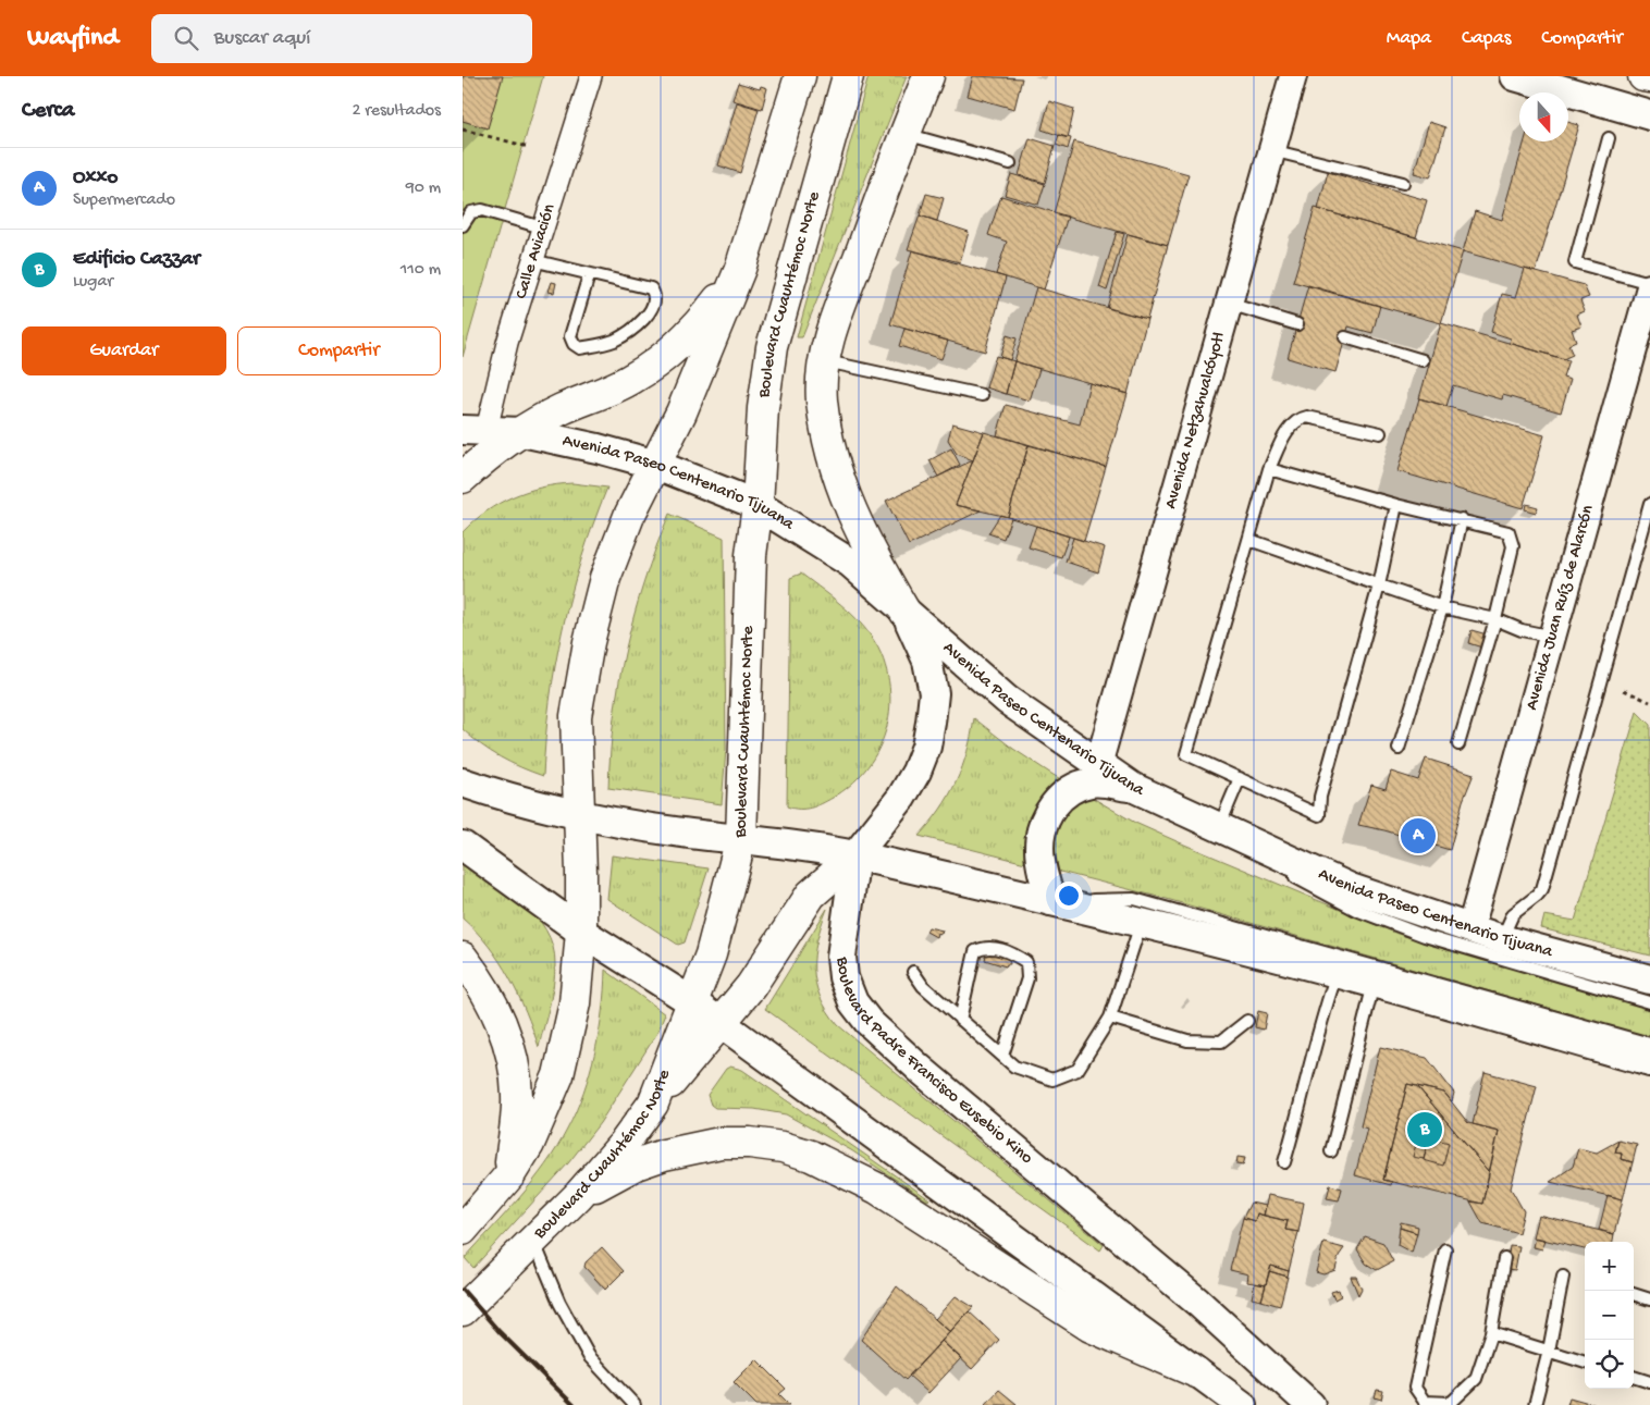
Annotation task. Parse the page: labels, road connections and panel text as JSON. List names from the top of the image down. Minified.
{"streets":{"main road":["Boulevard Cuauhtémoc Norte","Avenida Paseo Centenario Tijuana","Boulevard Padre Francisco Eusebio Kino"],"street":["Calle Aviación","Avenida Netzahualcóyotl","Avenida Juan Ruíz de Alarcón"]},"crossings":[["Calle Aviación","Avenida Paseo Centenario Tijuana"],["Boulevard Cuauhtémoc Norte","Avenida Paseo Centenario Tijuana"],["Avenida Netzahualcóyotl","Avenida Paseo Centenario Tijuana"],["Avenida Paseo Centenario Tijuana","Avenida Juan Ruíz de Alarcón"]],"north":"bottom","page":{"header":"Wayfind","search":"Buscar aquí","nav":["Mapa","Capas","Compartir"],"heading":["Cerca","2 resultados"],"list":[{"mark":"A","name":"Oxxo","note":"Supermercado","value":"90 m"},{"mark":"B","name":"Edificio Cazzar","note":"Lugar","value":"110 m"}],"buttons":["Guardar","Compartir"],"pins":["A","B"],"map_buttons":["+","−"]}}
